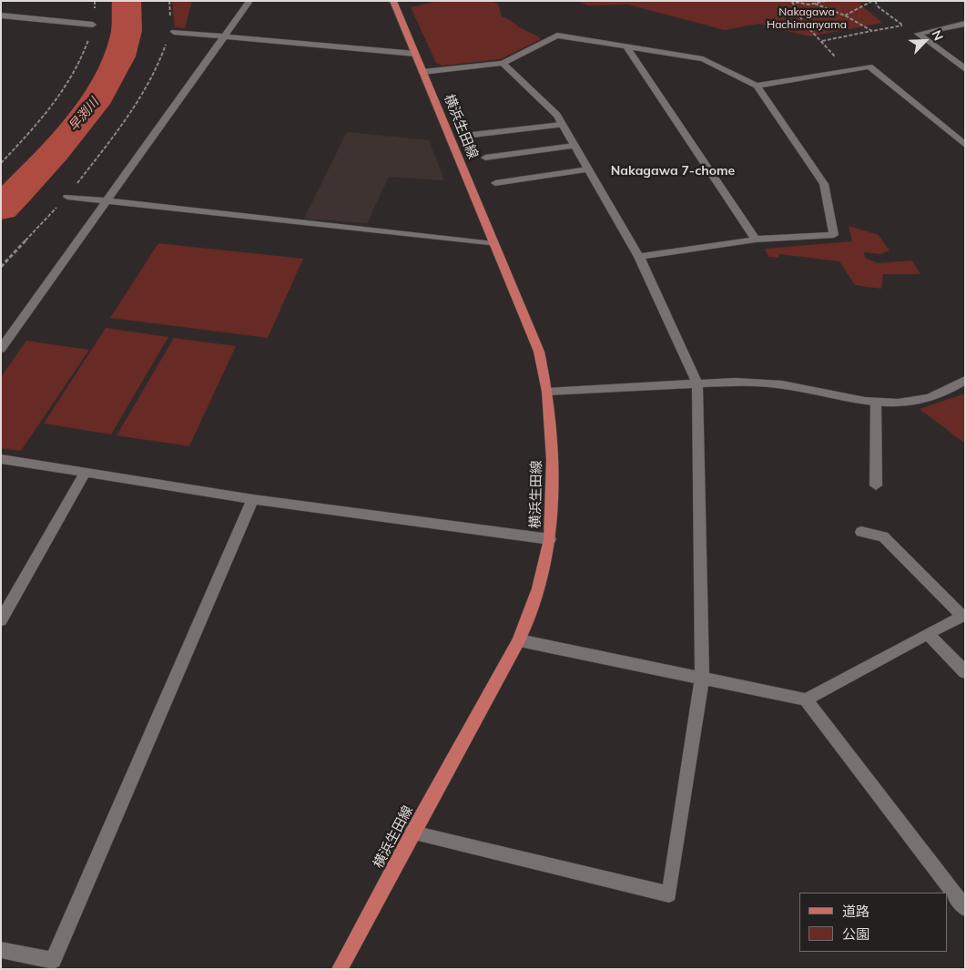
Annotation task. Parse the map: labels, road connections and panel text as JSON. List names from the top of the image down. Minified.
{"streets":{"main road":["横浜生田線"]},"districts":["Nakagawa 7-chome"],"water":["早渕川"],"parks":["Nakagawa Hachimanyama"],"legend":["道路","公園"],"north":"top right"}
